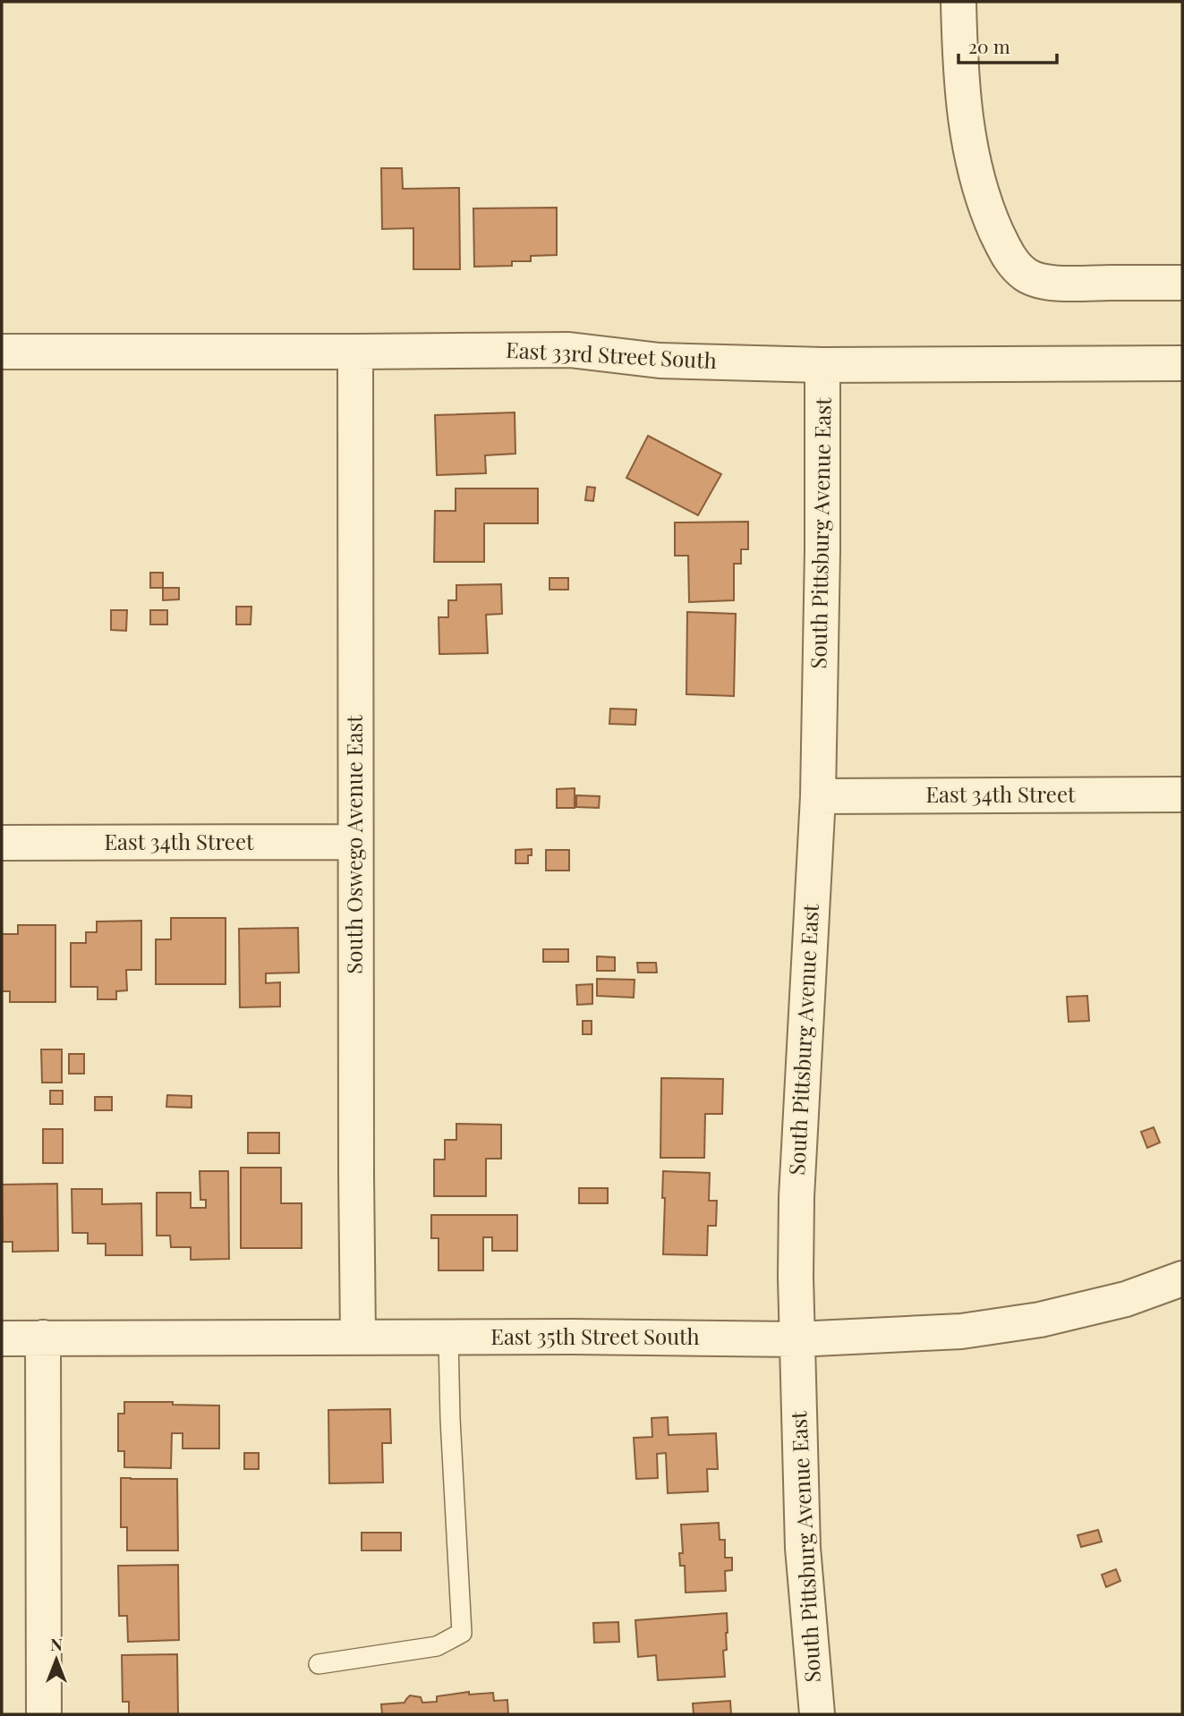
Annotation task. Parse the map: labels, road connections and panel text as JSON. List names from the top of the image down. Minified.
{"streets":{"street":["East 33rd Street South","South Pittsburg Avenue East","East 34th Street","South Oswego Avenue East","East 35th Street South"]},"crossings":[["East 33rd Street South","South Pittsburg Avenue East"],["East 33rd Street South","South Oswego Avenue East"],["South Pittsburg Avenue East","East 34th Street"],["South Pittsburg Avenue East","East 35th Street South"],["East 34th Street","South Oswego Avenue East"],["South Oswego Avenue East","East 35th Street South"]],"scale_bar":"20 m","north":"top"}
